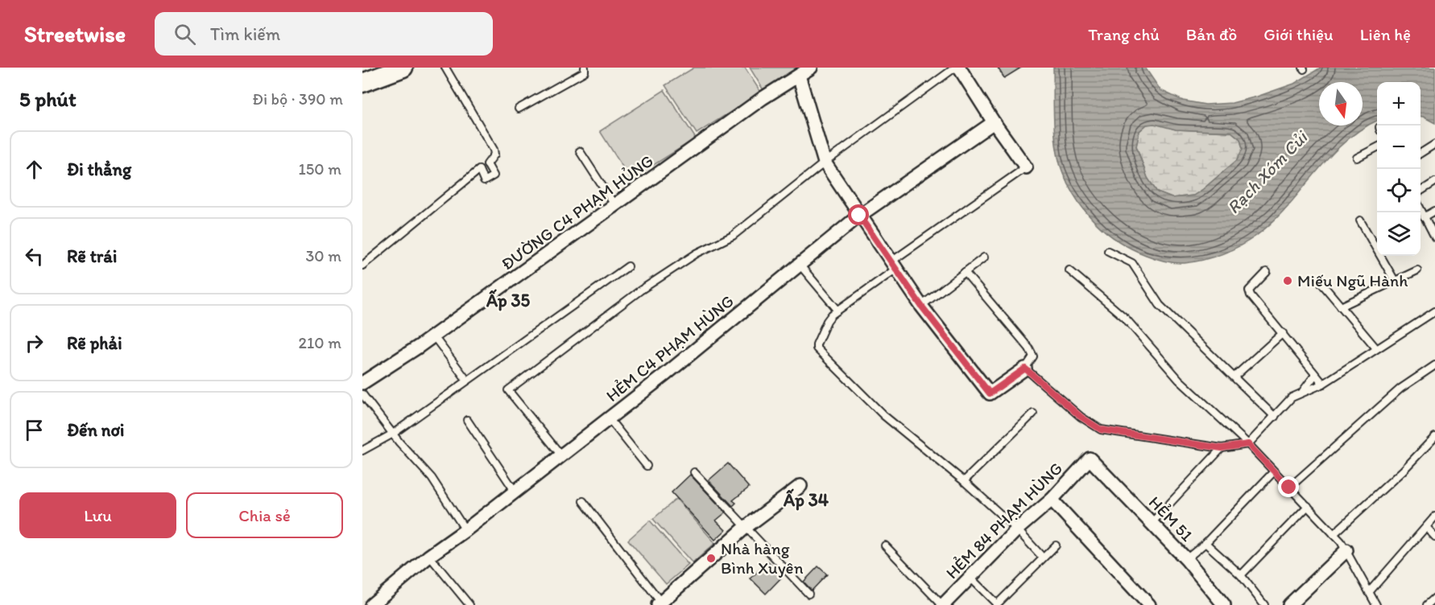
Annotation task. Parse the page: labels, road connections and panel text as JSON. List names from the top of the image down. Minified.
{"streets":{"street":["ĐƯỜNG C4 PHẠM HỦNG","HẺM C4 PHẠM HÙNG","HẺM 51","HẺM 84 PHẠM HÙNG"]},"crossings":[["HẺM 51","HẺM 84 PHẠM HÙNG"]],"districts":["Ấp 35","Ấp 34"],"water":["Rạch Xóm Củi"],"places":["Miếu Ngũ Hành","Nhà hàng Bình Xuyên"],"north":"bottom","page":{"header":"Streetwise","search":"Tìm kiếm","nav":["Trang chủ","Bản đồ","Giới thiệu","Liên hệ"],"heading":["5 phút","Đi bộ · 390 m"],"map_buttons":["+","−"],"list":[["Đi thẳng","150 m"],["Rẽ trái","30 m"],["Rẽ phải","210 m"],"Đến nơi"],"buttons":["Lưu","Chia sẻ"]}}
